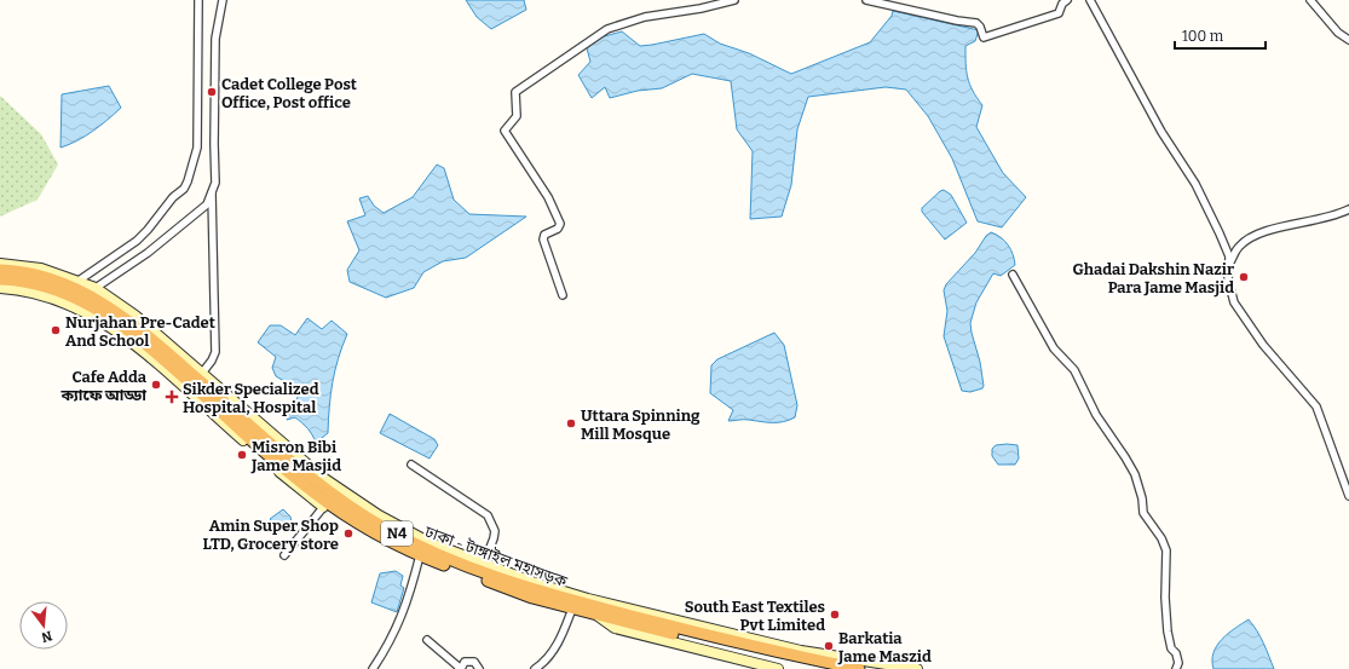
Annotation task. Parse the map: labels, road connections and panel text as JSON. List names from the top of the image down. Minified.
{"streets":{"highway":["N4","ঢাকা - টাঙ্গাইল মহাসড়ক"]},"places":{"other":["Cadet College Post Office, Post office","Ghadai Dakshin Nazir Para Jame Masjid","Nurjahan Pre-Cadet And School","Cafe Adda ক্যাফে আড্ডা","Uttara Spinning Mill Mosque","Misron Bibi Jame Masjid","Amin Super Shop LTD, Grocery store","South East Textiles Pvt Limited","Barkatia Jame Maszid"],"health":["Sikder Specialized Hospital, Hospital"]},"scale_bar":"100 m","north":"bottom"}
